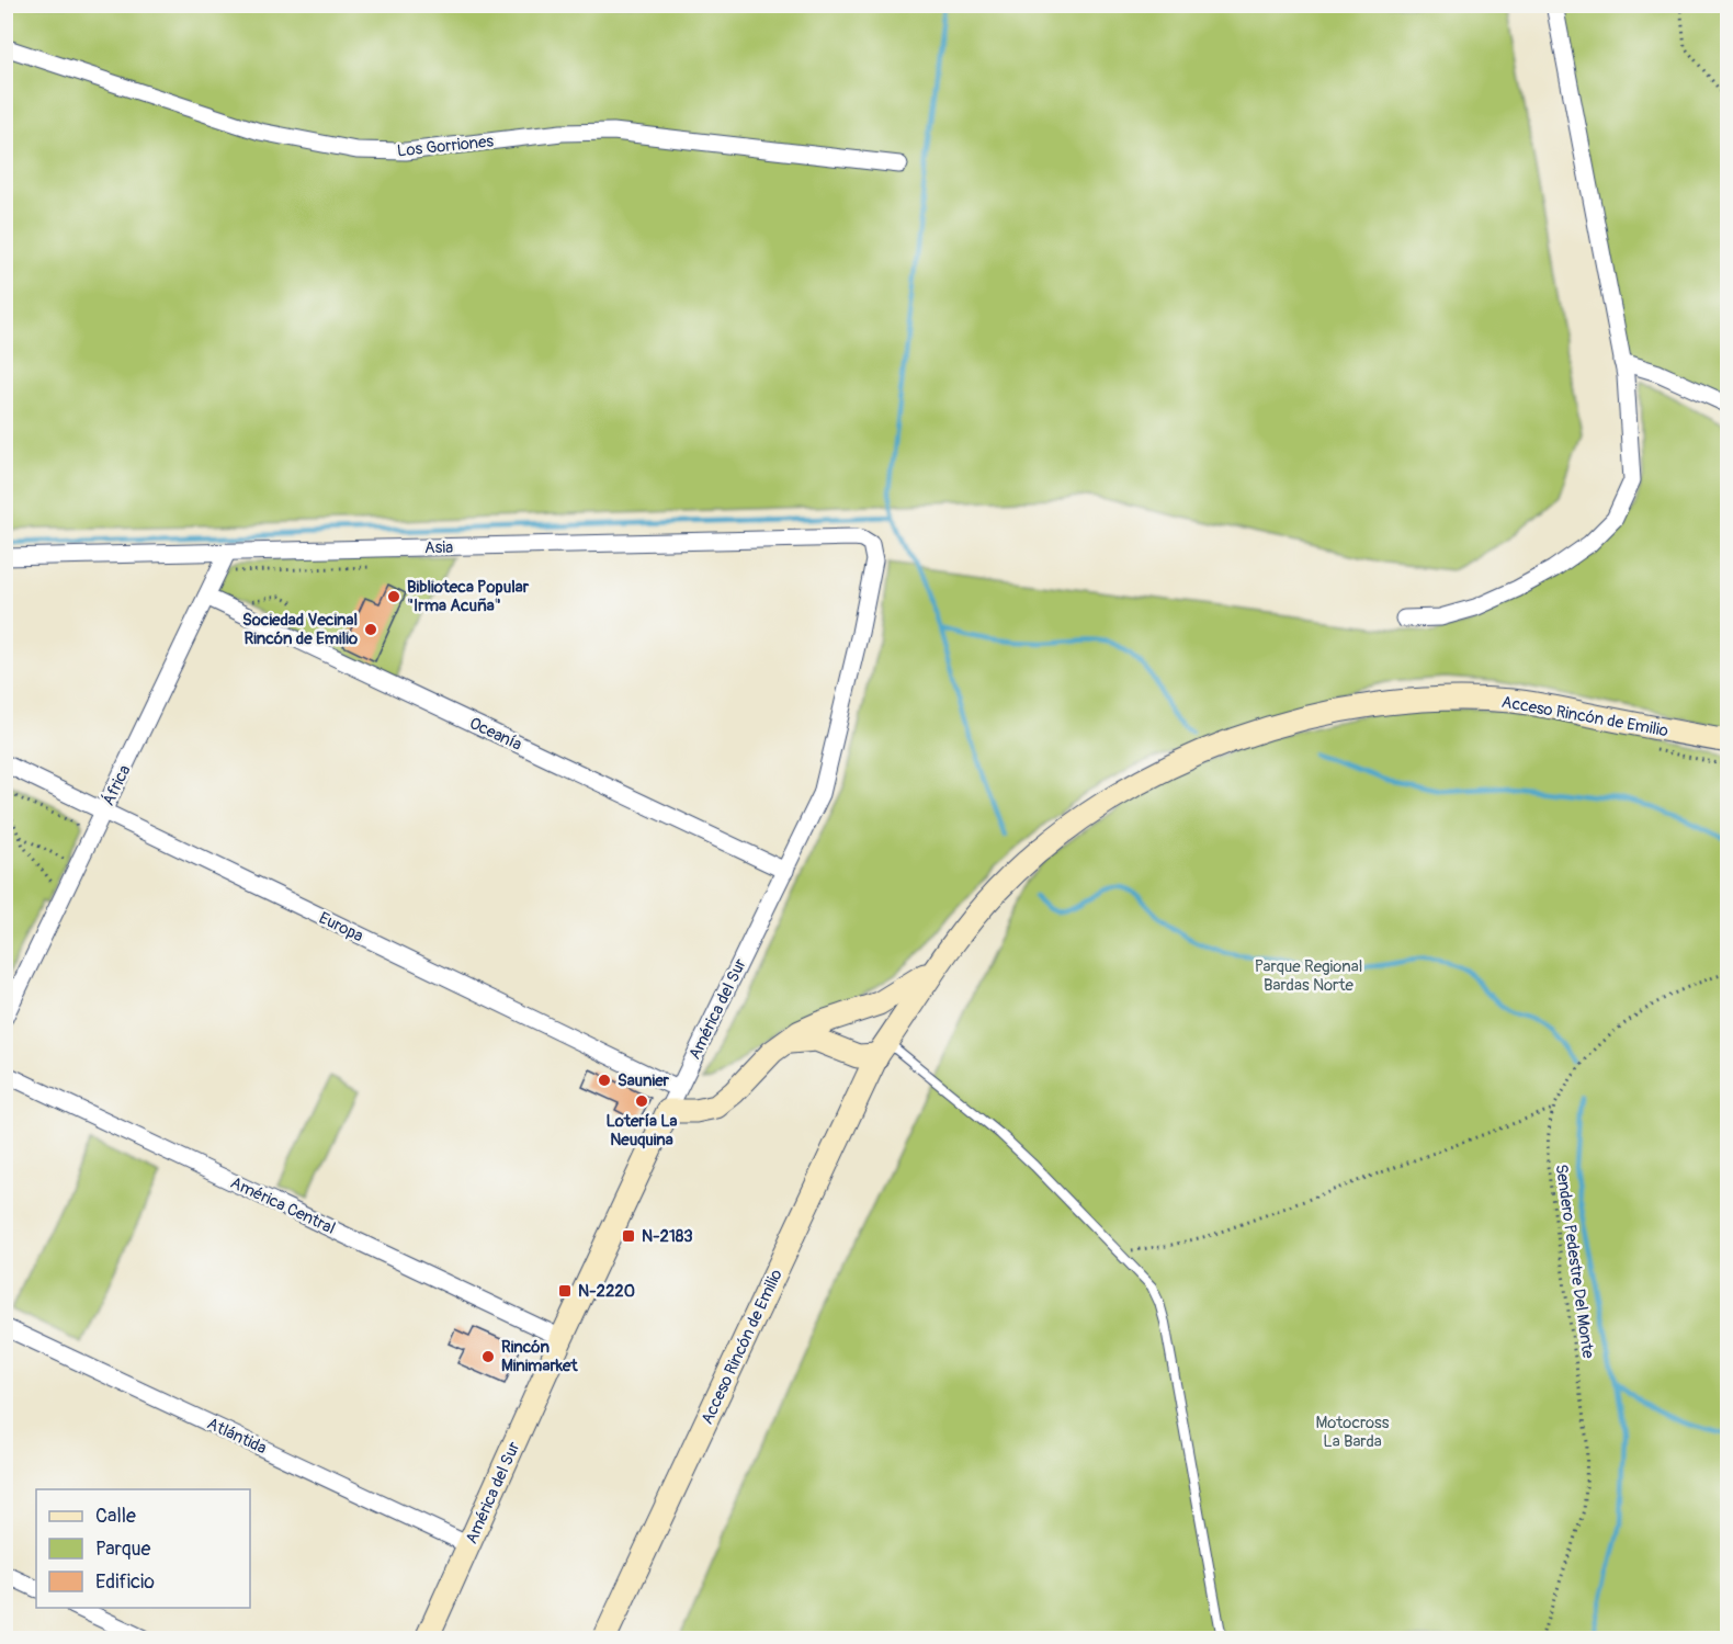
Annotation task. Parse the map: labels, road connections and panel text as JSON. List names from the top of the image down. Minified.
{"streets":{"main road":["Acceso Rincón de Emilio","América del Sur"],"street":["Los Gorriones","Asia","Oceanía","África","Europa","América Central","Atlántida"],"path":["Sendero Pedestre Del Monte"]},"crossings":[["Asia","África"],["Asia","América del Sur"],["Acceso Rincón de Emilio","América del Sur"],["Oceanía","África"],["Oceanía","América del Sur"],["África","Europa"],["Europa","América del Sur"],["América del Sur","América Central"],["América del Sur","Atlántida"]],"parks":["Parque Regional Bardas Norte","Motocross La Barda"],"places":{"other":["Biblioteca Popular \"Irma Acuña\"","Sociedad Vecinal Rincón de Emilio","Saunier","Lotería La Neuquina","Rincón Minimarket"],"transit":["N-2183","N-2220"]},"legend":["Calle","Parque","Edificio"]}
